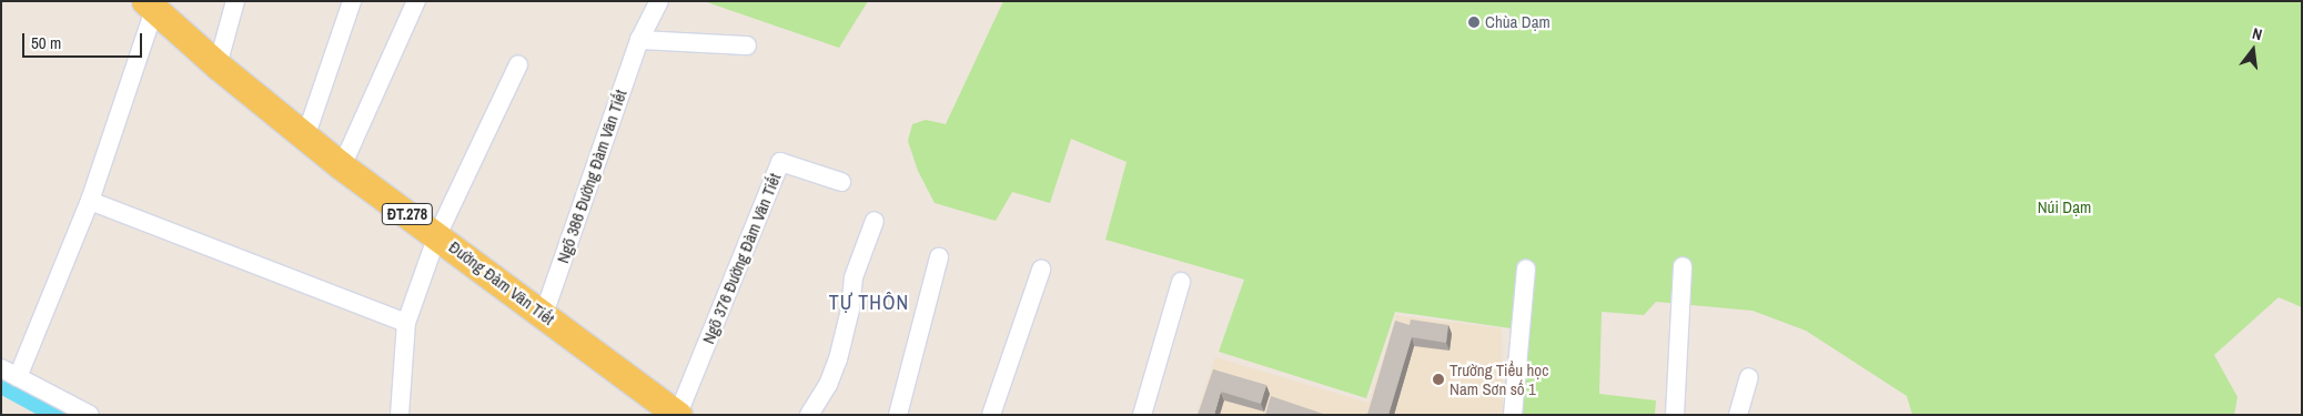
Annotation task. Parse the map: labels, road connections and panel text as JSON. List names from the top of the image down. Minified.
{"streets":{"main road":["ĐT.278","Đường Đàm Văn Tiết"],"street":["Ngõ 386 Đường Đàm Văn Tiết","Ngõ 376 Đường Đàm Văn Tiết"]},"crossings":[["Ngõ 386 Đường Đàm Văn Tiết","Đường Đàm Văn Tiết"],["Ngõ 376 Đường Đàm Văn Tiết","Đường Đàm Văn Tiết"]],"districts":["TỰ THÔN"],"parks":["Núi Dạm"],"places":["Chùa Dạm","Trường Tiểu học Nam Sơn số 1"],"scale_bar":"50 m","north":"top"}
